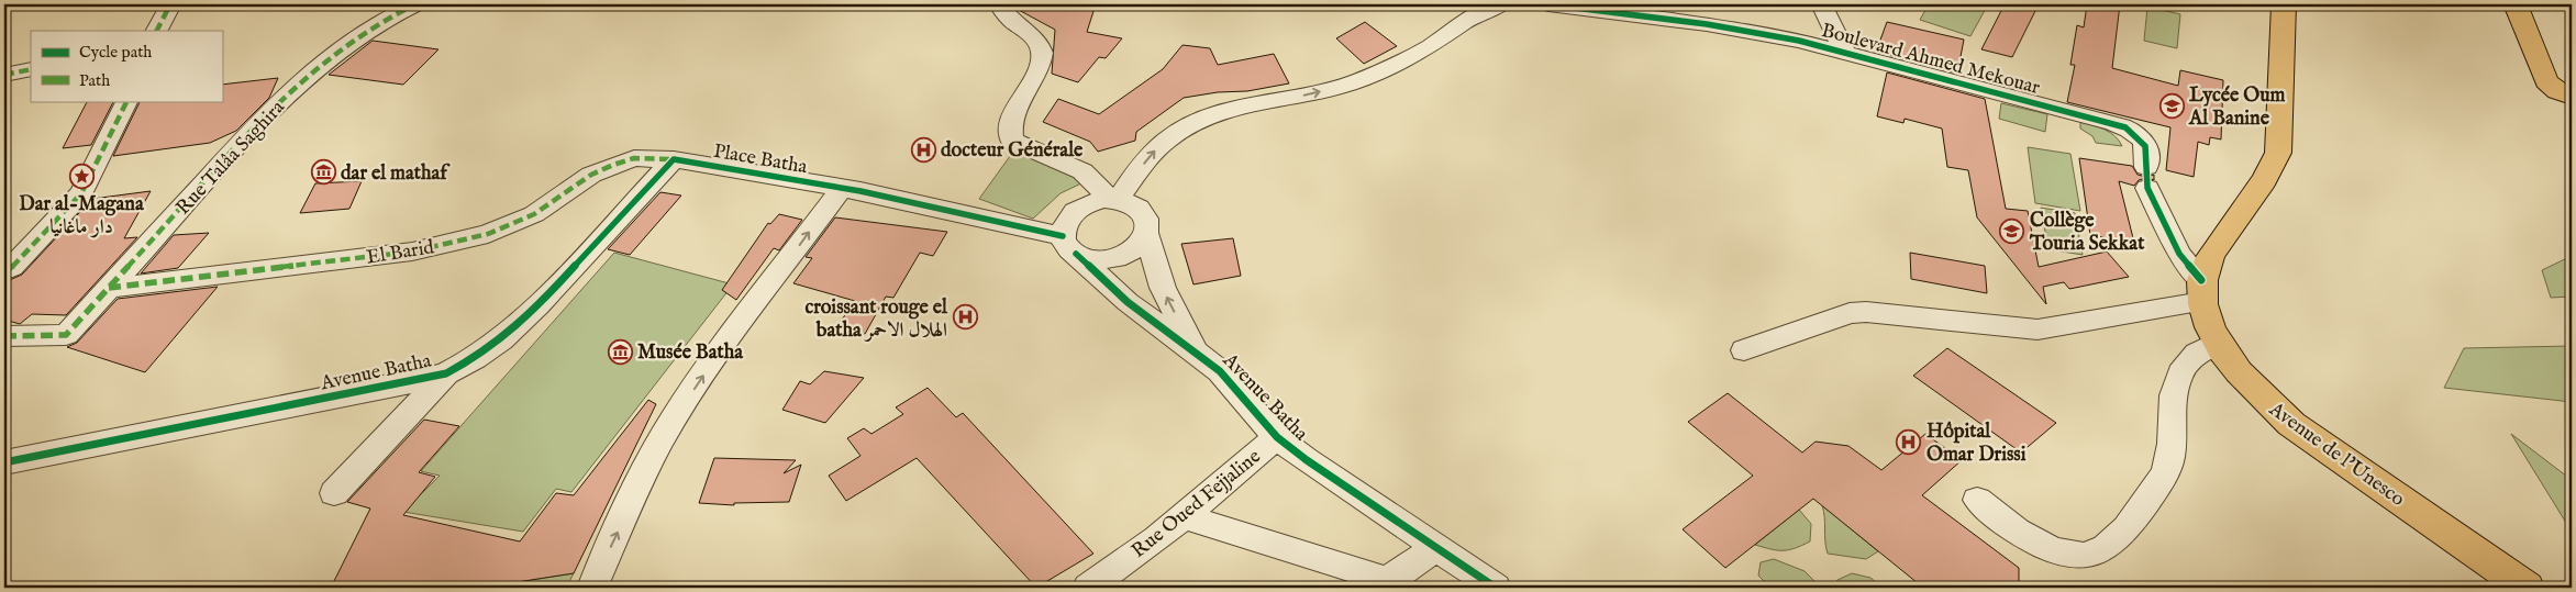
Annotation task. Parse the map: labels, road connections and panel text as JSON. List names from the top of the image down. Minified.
{"streets":{"main road":["Avenue de l'Unesco"],"street":["Boulevard Ahmed Mekouar","Rue Talâa Saghira","Place Batha","El Barid","Avenue Batha","Rue Oued Fejjaline"]},"crossings":[["Boulevard Ahmed Mekouar","Avenue de l'Unesco"],["Rue Talâa Saghira","El Barid"],["Place Batha","El Barid"],["Place Batha","Avenue Batha"],["El Barid","Avenue Batha"],["Avenue Batha","Rue Oued Fejjaline"]],"places":{"school or university":["Lycée Oum Al Banine","Collège Touria Sekkat"],"hospital":["docteur Générale","croissant rouge el batha الهلال الاحمر","Hôpital Omar Drissi"],"museum":["dar el mathaf","Musée Batha"],"place":["Dar al-Magana دار ماغانيا"]},"legend":["Cycle path","Path"]}
